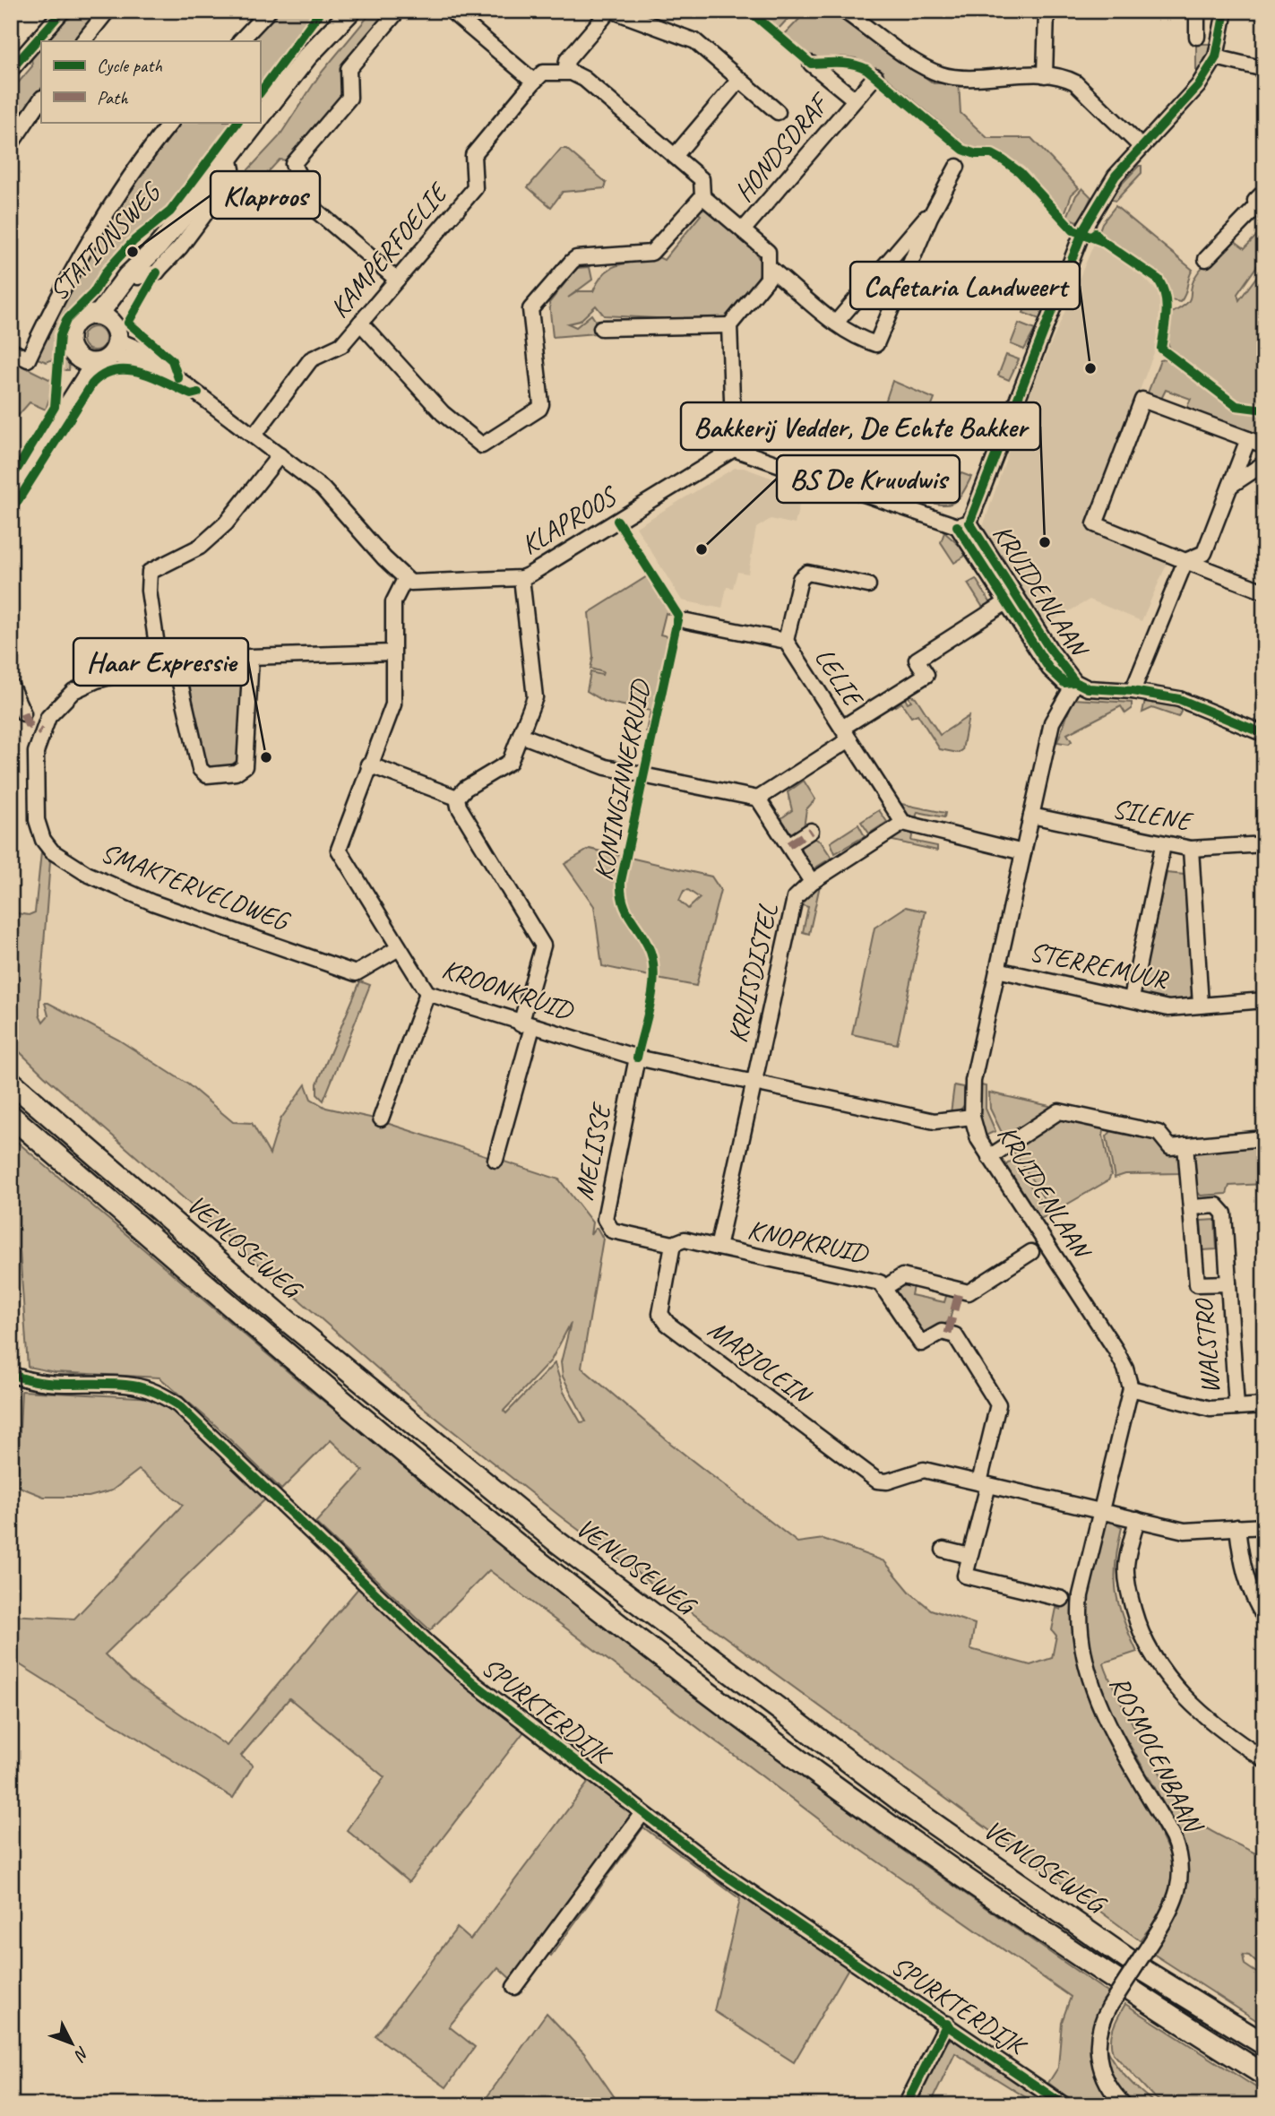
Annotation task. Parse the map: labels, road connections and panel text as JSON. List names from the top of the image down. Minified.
{"streets":{"highway":["VENLOSEWEG"],"main road":["STATIONSWEG"],"street":["HONDSDRAF","KAMPERFOELIE","KLAPROOS","KRUIDENLAAN","LELIE","SILENE","SMAKTERVELDWEG","STERREMUUR","KRUISDISTEL","KROONKRUID","MELISSE","KNOPKRUID","WALSTRO","MARJOLEIN","SPURKTERDIJK","ROSMOLENBAAN"],"cycle path":["KONINGINNEKRUID"]},"crossings":[["KLAPROOS","KROONKRUID"],["KRUIDENLAAN","SILENE"],["KRUIDENLAAN","STERREMUUR"],["KRUIDENLAAN","KROONKRUID"],["KRUIDENLAAN","ROSMOLENBAAN"],["LELIE","KRUISDISTEL"],["SMAKTERVELDWEG","KROONKRUID"],["KRUISDISTEL","KROONKRUID"],["KROONKRUID","MELISSE"],["MELISSE","MARJOLEIN"],["KNOPKRUID","MARJOLEIN"],["MARJOLEIN","ROSMOLENBAAN"]],"places":["Klaproos","Cafetaria Landweert","Bakkerij Vedder, De Echte Bakker","BS De Kruudwis","Haar Expressie"],"legend":["Cycle path","Path"],"north":"bottom right"}
